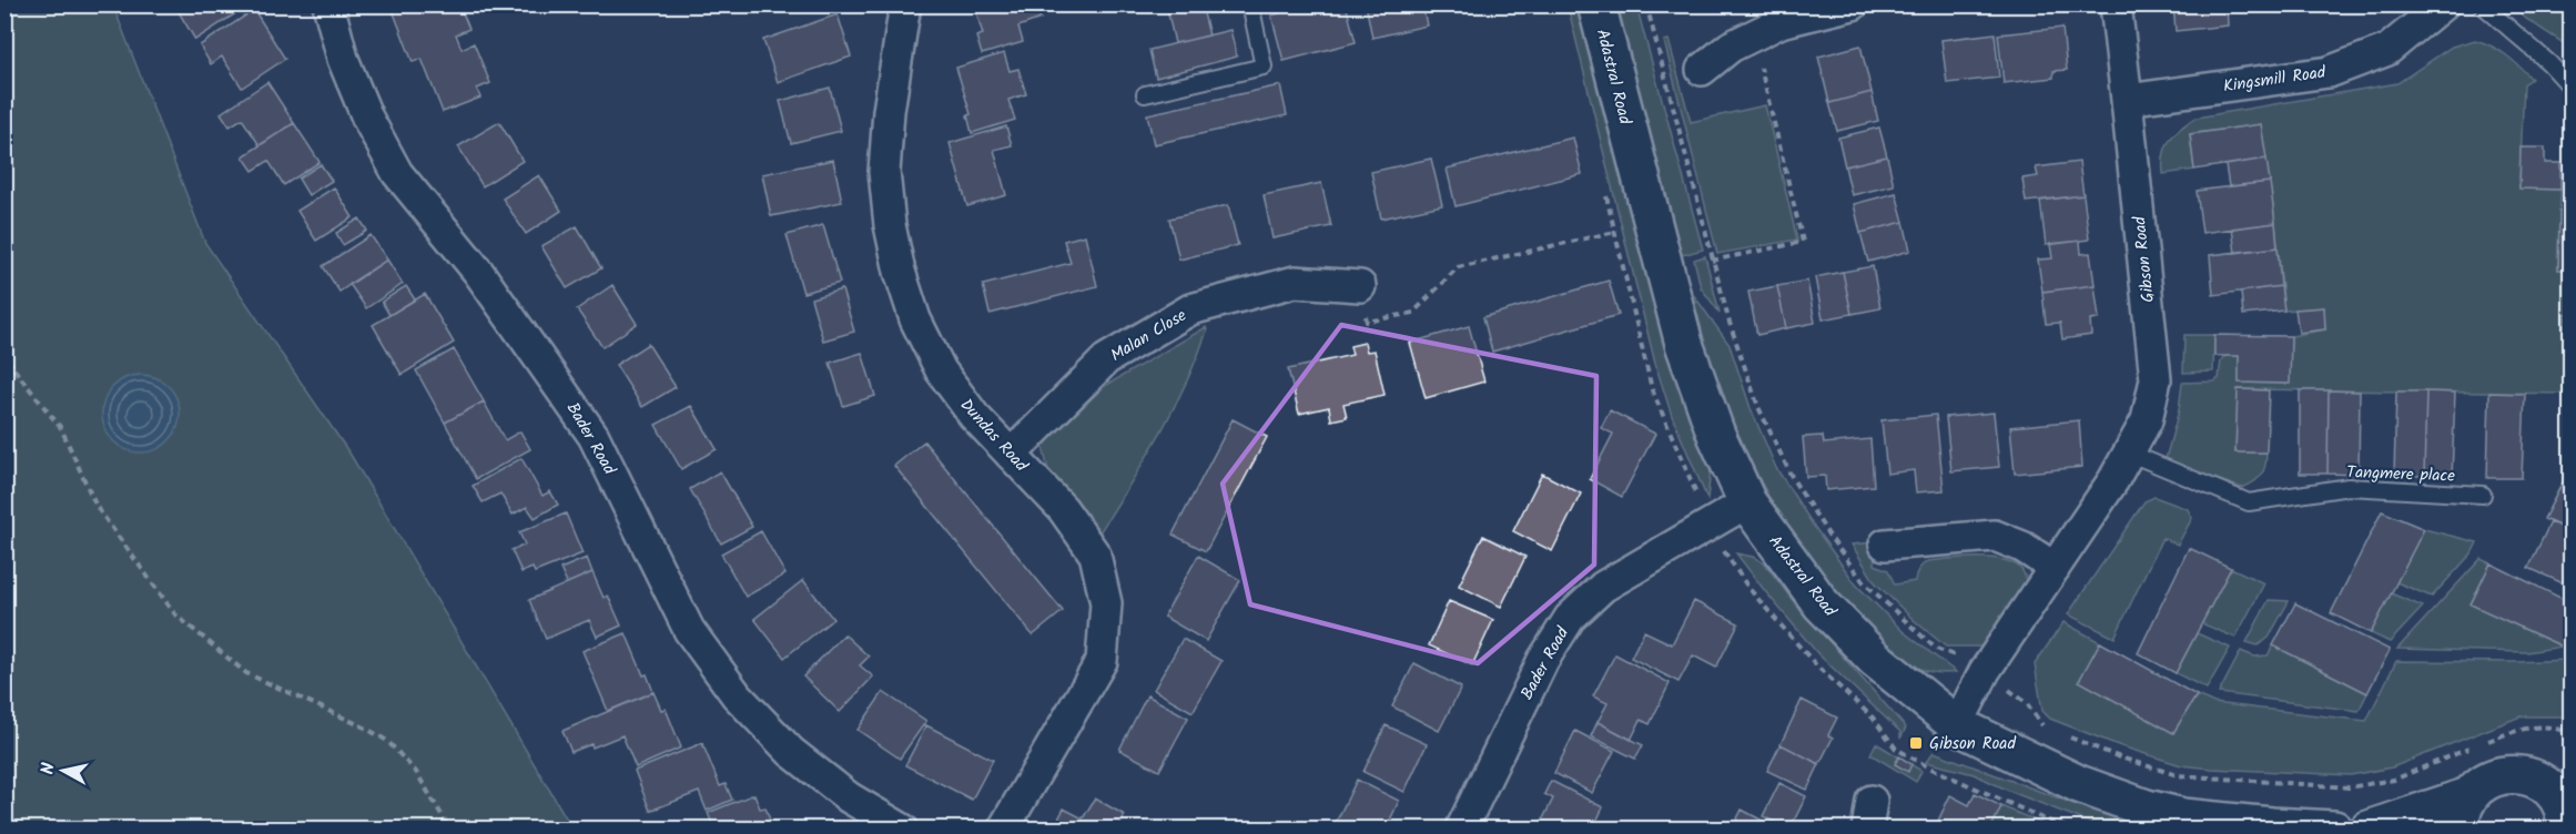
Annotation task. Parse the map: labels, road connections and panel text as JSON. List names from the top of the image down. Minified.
{"streets":{"street":["Adastral Road","Kingsmill Road","Gibson Road","Malan Close","Dundas Road","Bader Road"],"lane":["Tangmere place"]},"crossings":[["Adastral Road","Gibson Road"],["Adastral Road","Bader Road"],["Kingsmill Road","Gibson Road"],["Gibson Road","Tangmere place"],["Malan Close","Dundas Road"]],"places":{"transit":["Gibson Road"]},"north":"left"}
